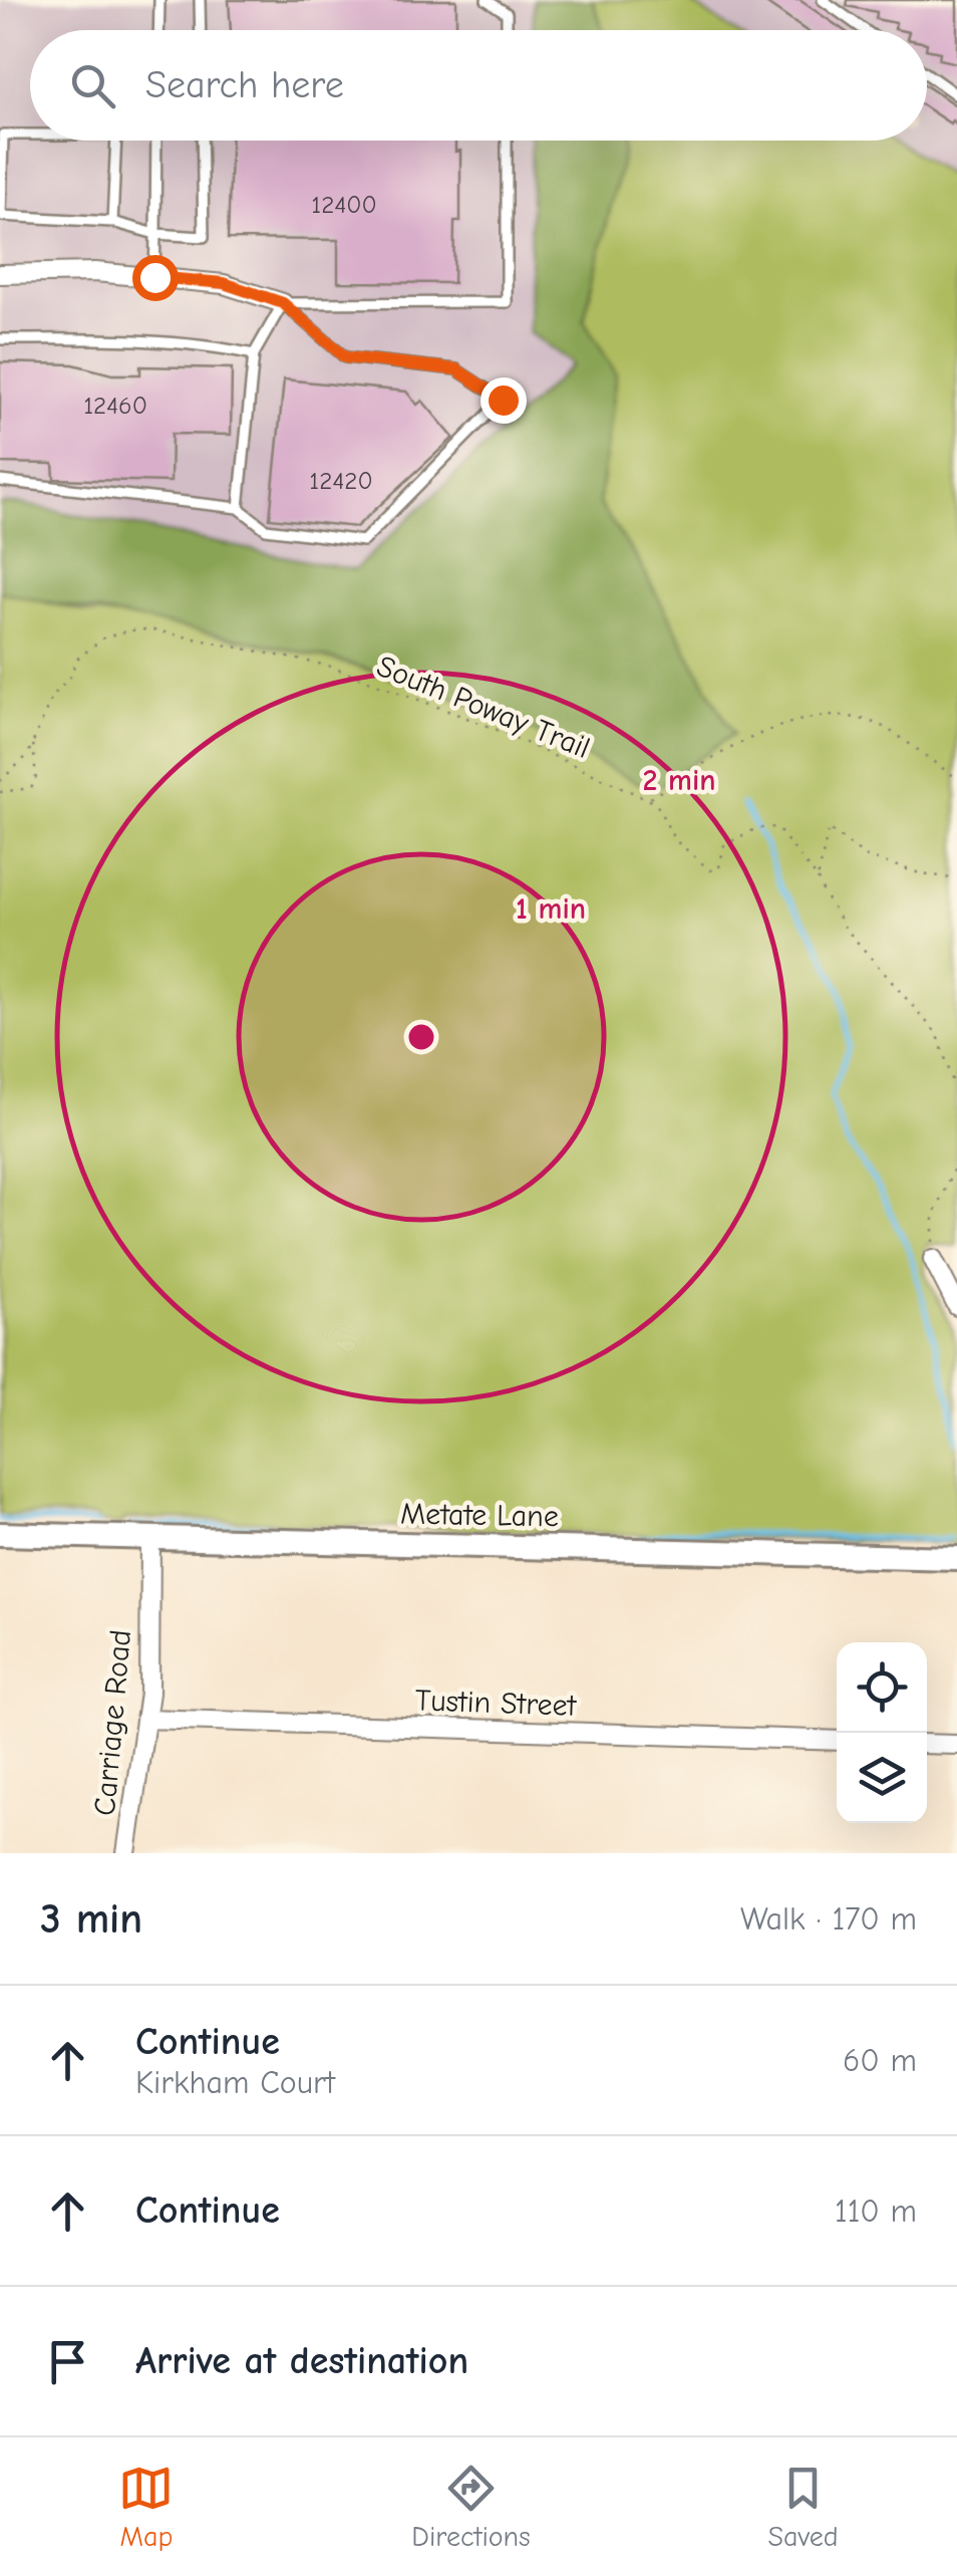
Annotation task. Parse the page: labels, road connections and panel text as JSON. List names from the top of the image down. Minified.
{"streets":{"street":["Metate Lane","Tustin Street","Carriage Road"],"path":["South Poway Trail"]},"crossings":[["Metate Lane","Carriage Road"],["Tustin Street","Carriage Road"]],"house_numbers":["12400","12460","12420"],"page":{"search":"Search here","heading":["3 min","Walk · 170 m"],"list":[["Continue","Kirkham Court","60 m"],["Continue","110 m"],"Arrive at destination"],"nav":["Map","Directions","Saved"]},"rings":["2 min","1 min"]}
